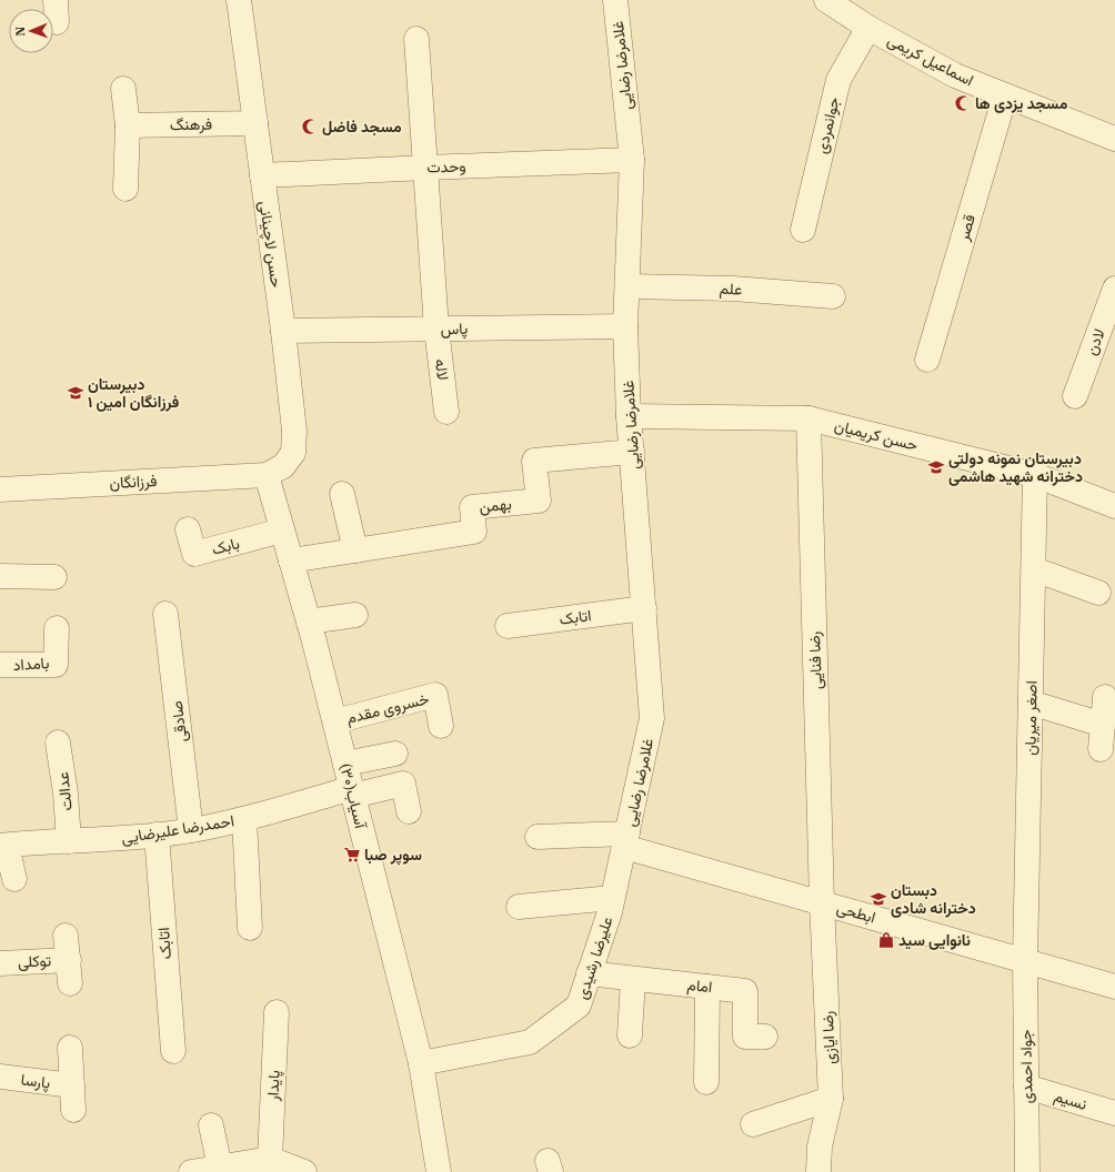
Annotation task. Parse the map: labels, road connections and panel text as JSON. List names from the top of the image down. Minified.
{"streets":{"street":["اسماعیل کریمی","غلامرضا رضایی","فرهنگ","جوانمردی","وحدت","قصر","حسن لاچینانی","علم","پاس","لادن","لاله","حسن کریمیان","فرزانگان","بهمن","بابک","اتابک","رضا فنایی","بامداد","خسروی مقدم","اصغر میریان","صادقی","عدالت","آسیاب(۳۰)","احمدرضا علیرضایی","ابطحی","علیرضا رشیدی","توکلی","امام","رضا ایازی","جواد احمدی","پارسا","پایدار","نسیم"]},"crossings":[["اسماعیل کریمی","جوانمردی"],["اسماعیل کریمی","قصر"],["غلامرضا رضایی","وحدت"],["غلامرضا رضایی","علم"],["غلامرضا رضایی","پاس"],["غلامرضا رضایی","حسن کریمیان"],["غلامرضا رضایی","بهمن"],["غلامرضا رضایی","اتابک"],["غلامرضا رضایی","ابطحی"],["غلامرضا رضایی","علیرضا رشیدی"],["فرهنگ","حسن لاچینانی"],["وحدت","حسن لاچینانی"],["وحدت","لاله"],["حسن لاچینانی","پاس"],["حسن لاچینانی","فرزانگان"],["حسن لاچینانی","آسیاب(۳۰)"],["پاس","لاله"],["حسن کریمیان","رضا فنایی"],["حسن کریمیان","اصغر میریان"],["فرزانگان","آسیاب(۳۰)"],["بهمن","آسیاب(۳۰)"],["بابک","آسیاب(۳۰)"],["اتابک","احمدرضا علیرضایی"],["رضا فنایی","ابطحی"],["رضا فنایی","رضا ایازی"],["خسروی مقدم","آسیاب(۳۰)"],["اصغر میریان","ابطحی"],["اصغر میریان","جواد احمدی"],["صادقی","احمدرضا علیرضایی"],["عدالت","احمدرضا علیرضایی"],["آسیاب(۳۰)","احمدرضا علیرضایی"],["آسیاب(۳۰)","علیرضا رشیدی"],["ابطحی","علیرضا رشیدی"],["ابطحی","رضا ایازی"],["ابطحی","جواد احمدی"],["علیرضا رشیدی","امام"],["جواد احمدی","نسیم"]],"places":{"mosque":["مسجد یزدی ها","مسجد فاضل"],"school or university":["دبیرستان فرزانگان امین ۱","دبیرستان نمونه دولتی دخترانه شهید هاشمی","دبستان دخترانه شادی"],"supermarket":["سوپر صبا"],"shop":["نانوایی سید"]},"north":"left"}
